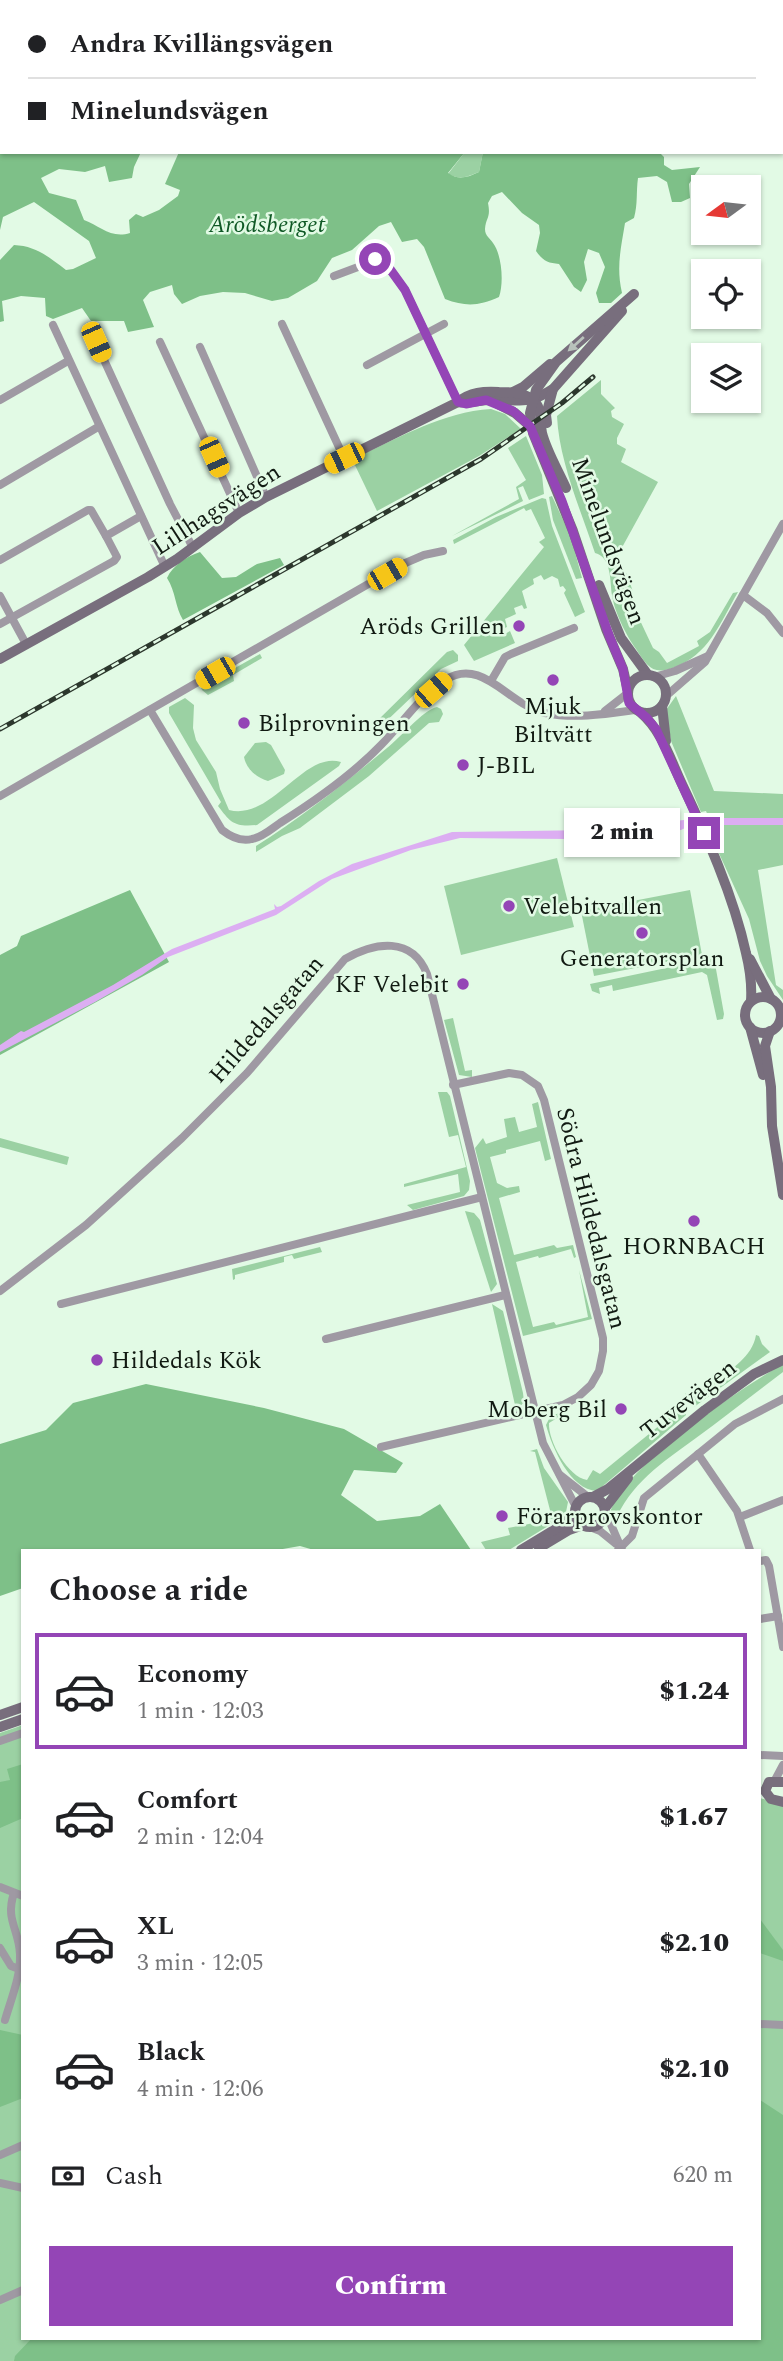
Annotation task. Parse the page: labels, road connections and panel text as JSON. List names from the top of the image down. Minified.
{"streets":{"main road":["Lillhagsvägen","Minelundsvägen","Tuvevägen"],"street":["Hildedalsgatan","Södra Hildedalsgatan"]},"crossings":[["Lillhagsvägen","Minelundsvägen"],["Hildedalsgatan","Södra Hildedalsgatan"],["Hildedalsgatan","Tuvevägen"]],"parks":["Arödsberget"],"places":["Aröds Grillen","Mjuk Biltvätt","Bilprovningen","J-BIL","Velebitvallen","Generatorsplan","KF Velebit","HORNBACH","Hildedals Kök","Moberg Bil","Förarprovskontor"],"north":"left","page":{"banner":["Andra Kvillängsvägen","Minelundsvägen"],"bubble":"2 min","heading":"Choose a ride","list":[{"name":"Economy","note":"1 min · 12:03","value":"$1.24"},{"name":"Comfort","note":"2 min · 12:04","value":"$1.67"},{"name":"XL","note":"3 min · 12:05","value":"$2.10"},{"name":"Black","note":"4 min · 12:06","value":"$2.10"}],"pay":["Cash","620 m"],"buttons":"Confirm"}}
